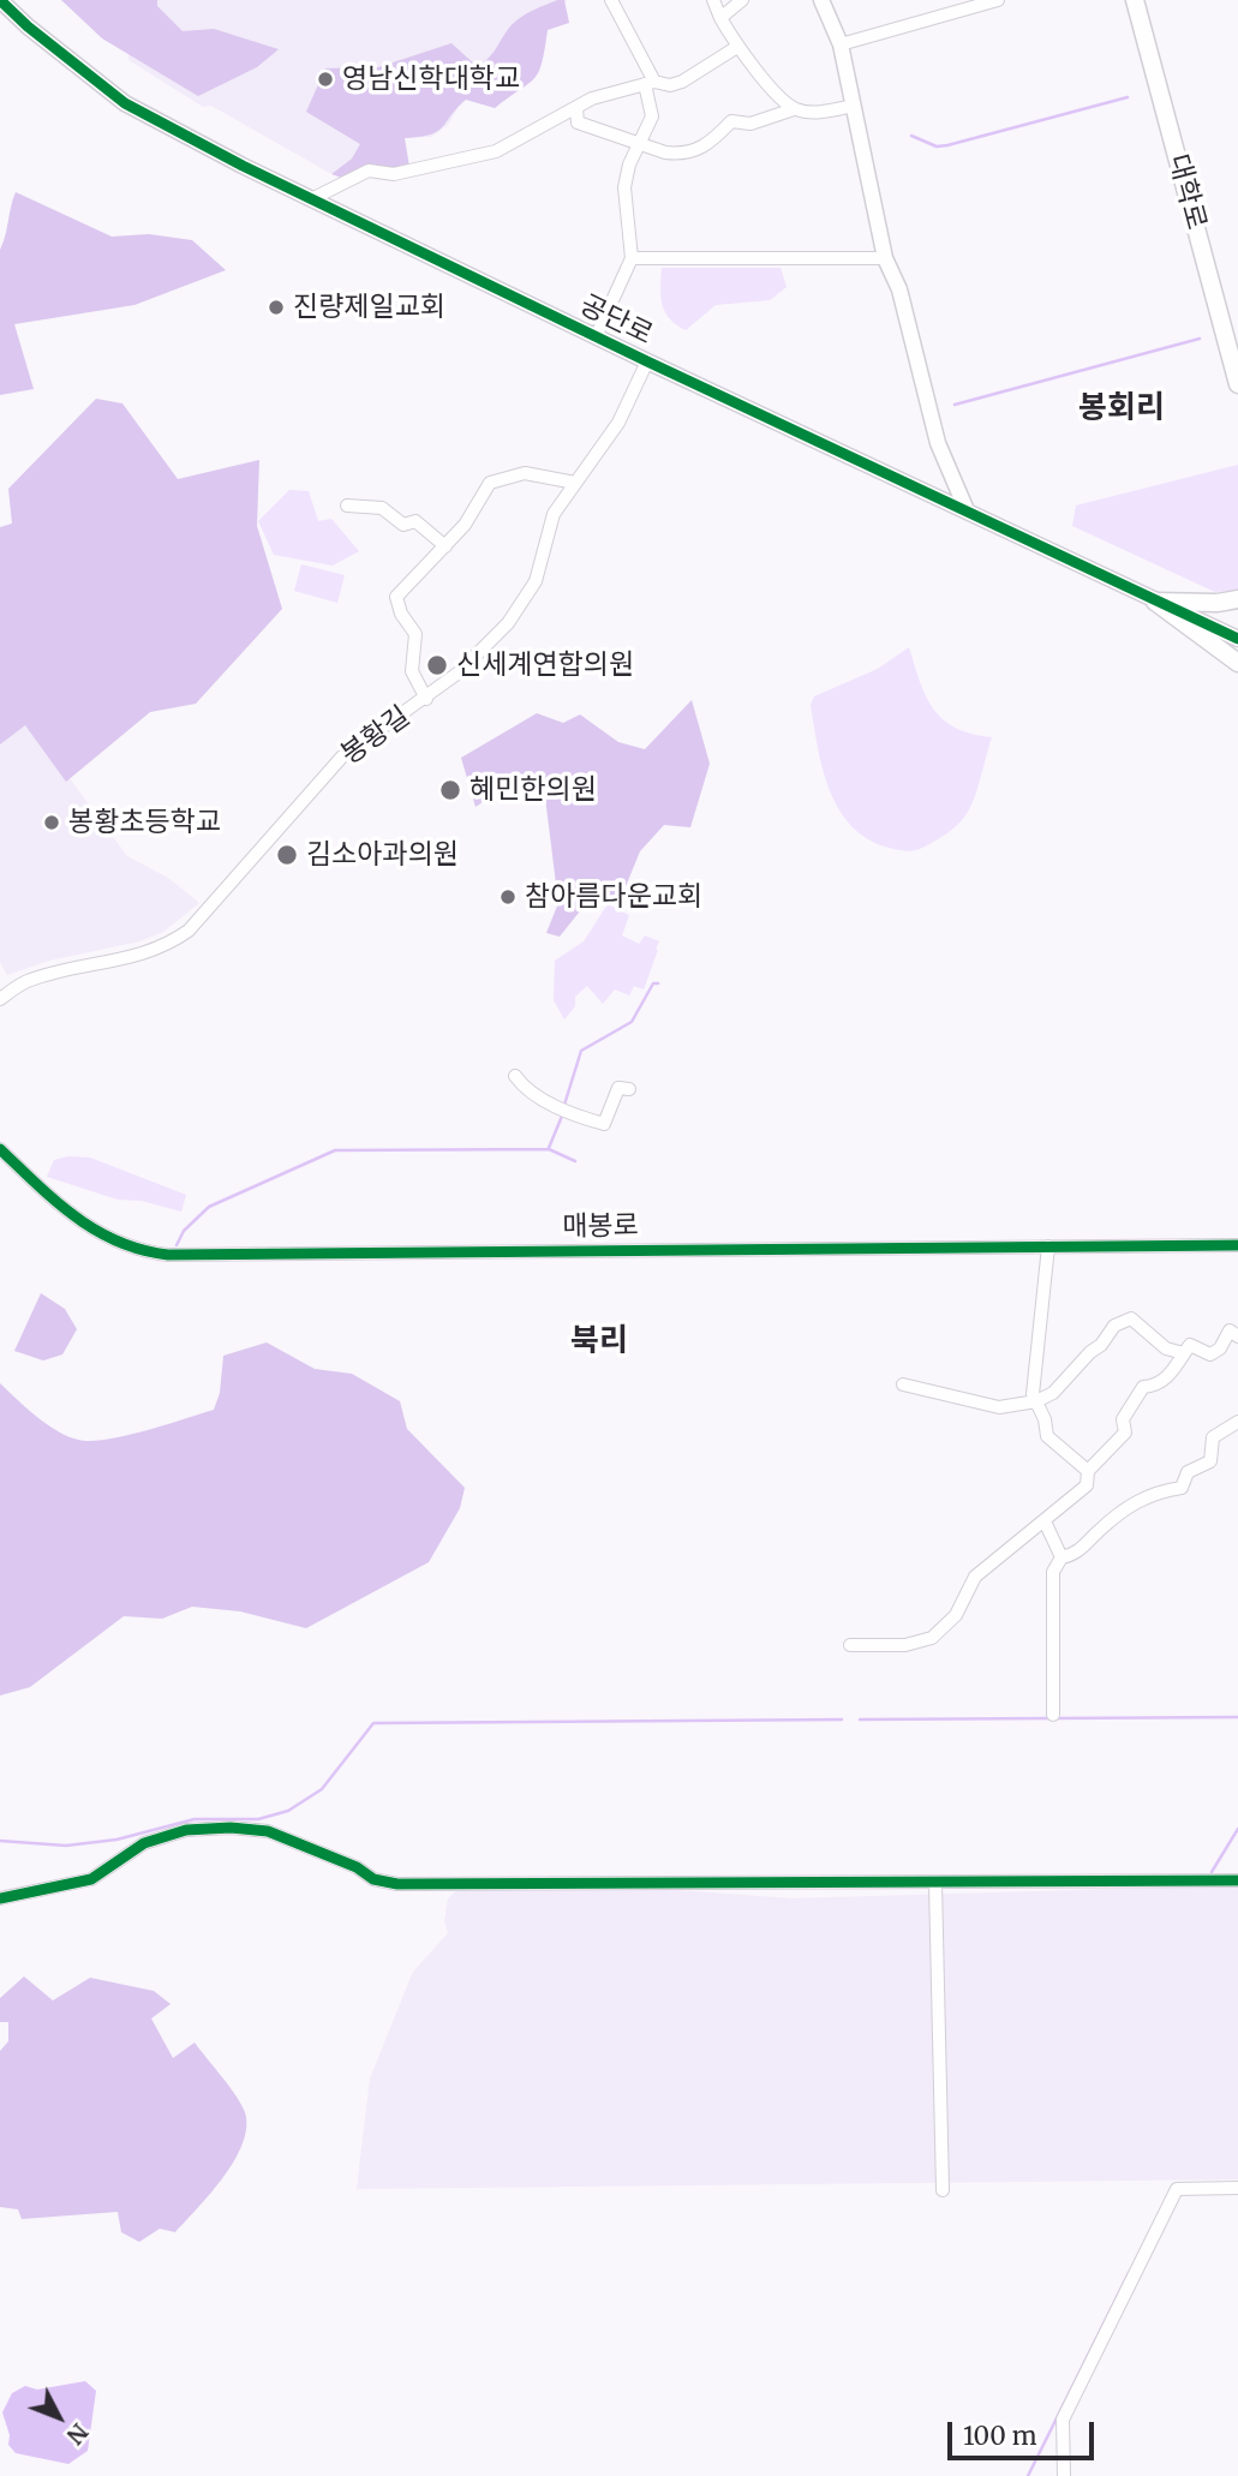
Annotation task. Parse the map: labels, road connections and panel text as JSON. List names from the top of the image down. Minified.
{"streets":{"main road":["대학로"],"street":["공단로","봉황길","매봉로"]},"crossings":[["공단로","봉황길"]],"districts":["봉회리","북리"],"places":["영남신학대학교","진량제일교회","신세계연합의원","혜민한의원","봉황초등학교","김소아과의원","참아름다운교회"],"scale_bar":"100 m","north":"bottom right"}
